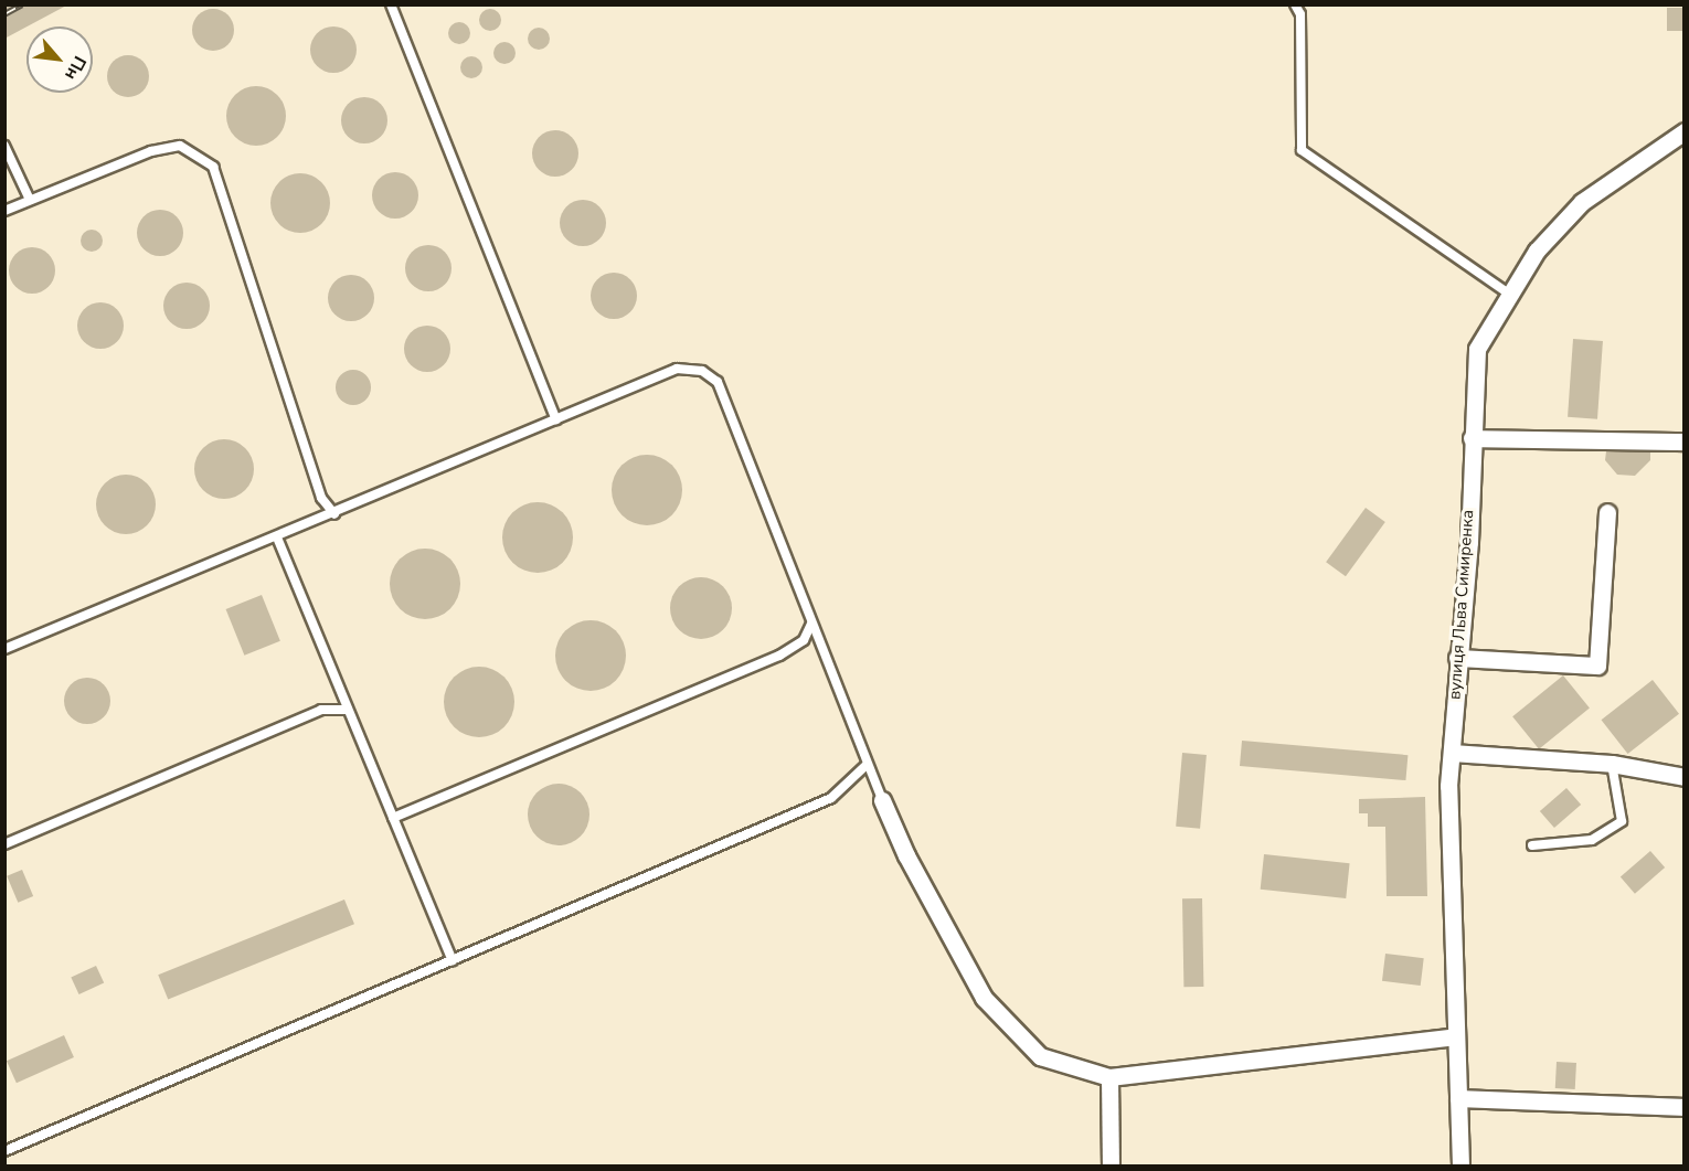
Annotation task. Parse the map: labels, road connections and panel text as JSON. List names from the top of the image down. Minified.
{"streets":{"street":["вулиця Льва Симиренка"]},"north":"bottom right"}
